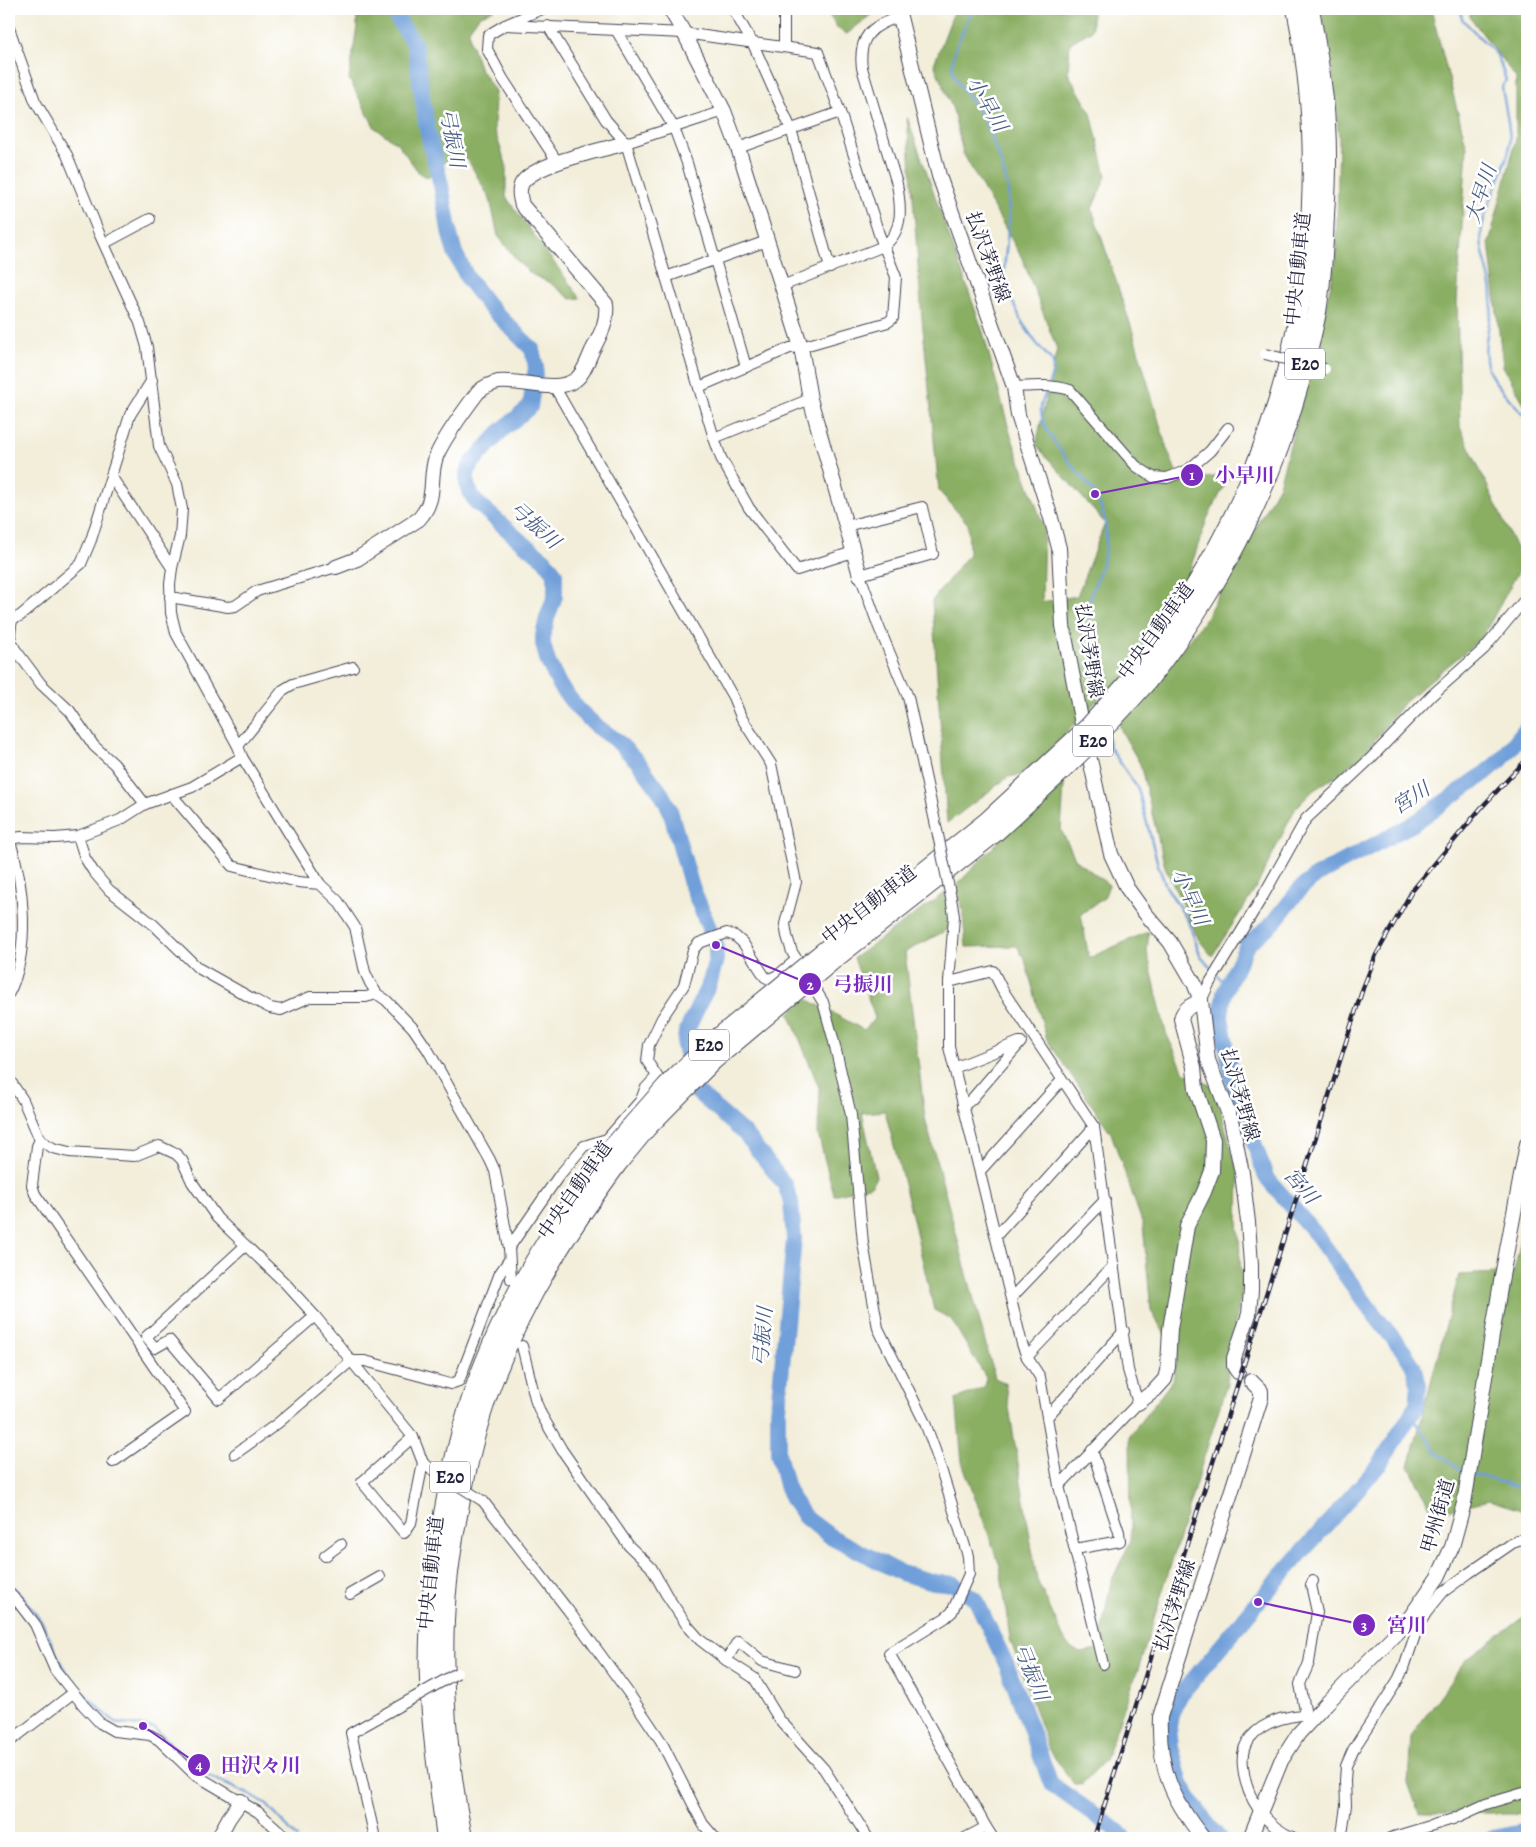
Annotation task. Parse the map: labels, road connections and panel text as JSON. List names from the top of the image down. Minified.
{"streets":{"highway":["中央自動車道","E20"],"street":["払沢茅野線","甲州街道"]},"water":["小早川","弓振川","大早川","宮川"],"places":["小早川","弓振川","宮川","田沢々川"]}
